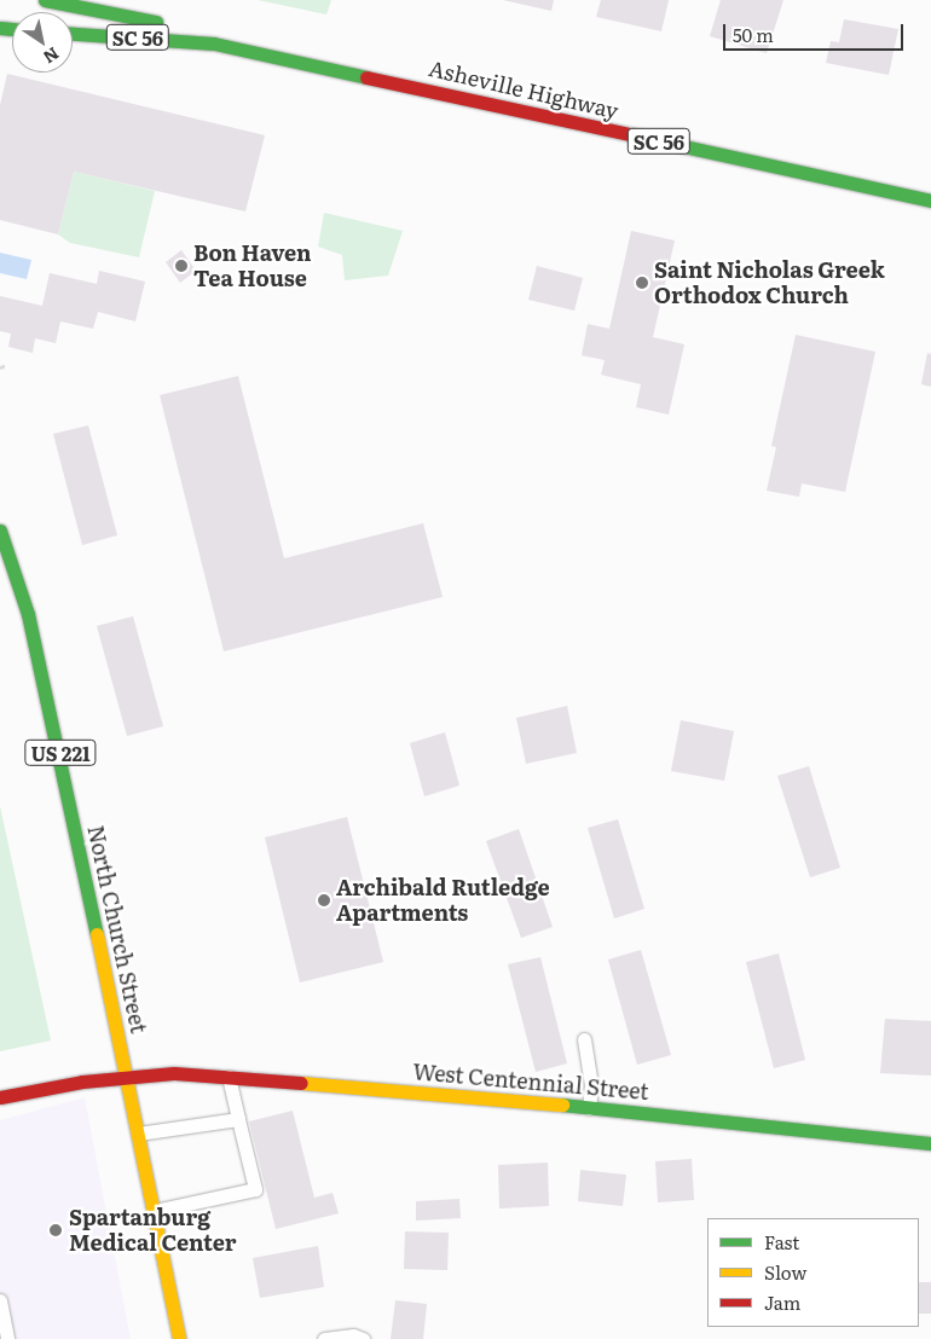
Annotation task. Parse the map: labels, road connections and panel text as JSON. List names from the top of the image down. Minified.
{"streets":{"main road":["SC 56","Asheville Highway","US 221","North Church Street","West Centennial Street"]},"crossings":[["North Church Street","West Centennial Street"]],"places":["Bon Haven Tea House","Saint Nicholas Greek Orthodox Church","Archibald Rutledge Apartments","Spartanburg Medical Center"],"legend":["Fast","Slow","Jam"],"scale_bar":"50 m","north":"bottom right"}
